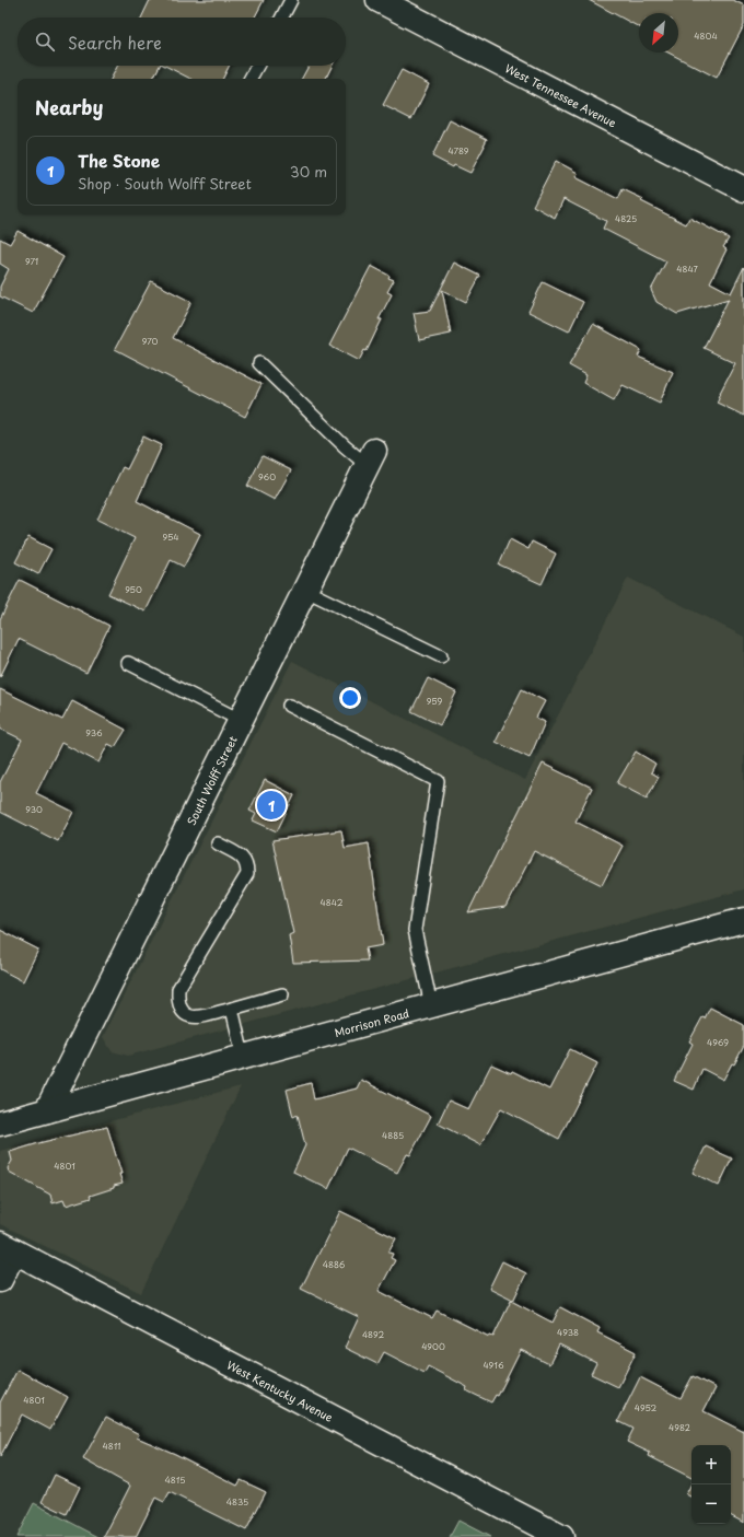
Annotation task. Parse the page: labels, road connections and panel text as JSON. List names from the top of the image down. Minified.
{"streets":{"street":["West Tennessee Avenue","South Wolff Street","Morrison Road","West Kentucky Avenue"]},"crossings":[["South Wolff Street","Morrison Road"]],"house_numbers":["4804","4789","4825","971","4847","970","960","954","950","959","936","930","4842","4969","4885","4801","4886","4938","4892","4900","4916","4801","4952","4982","4811","4815","4835"],"north":"bottom left","page":{"search":"Search here","heading":"Nearby","list":[{"mark":"1","name":"The Stone","note":"Shop · South Wolff Street","value":"30 m"}],"pins":"1","map_buttons":["+","−"]}}
